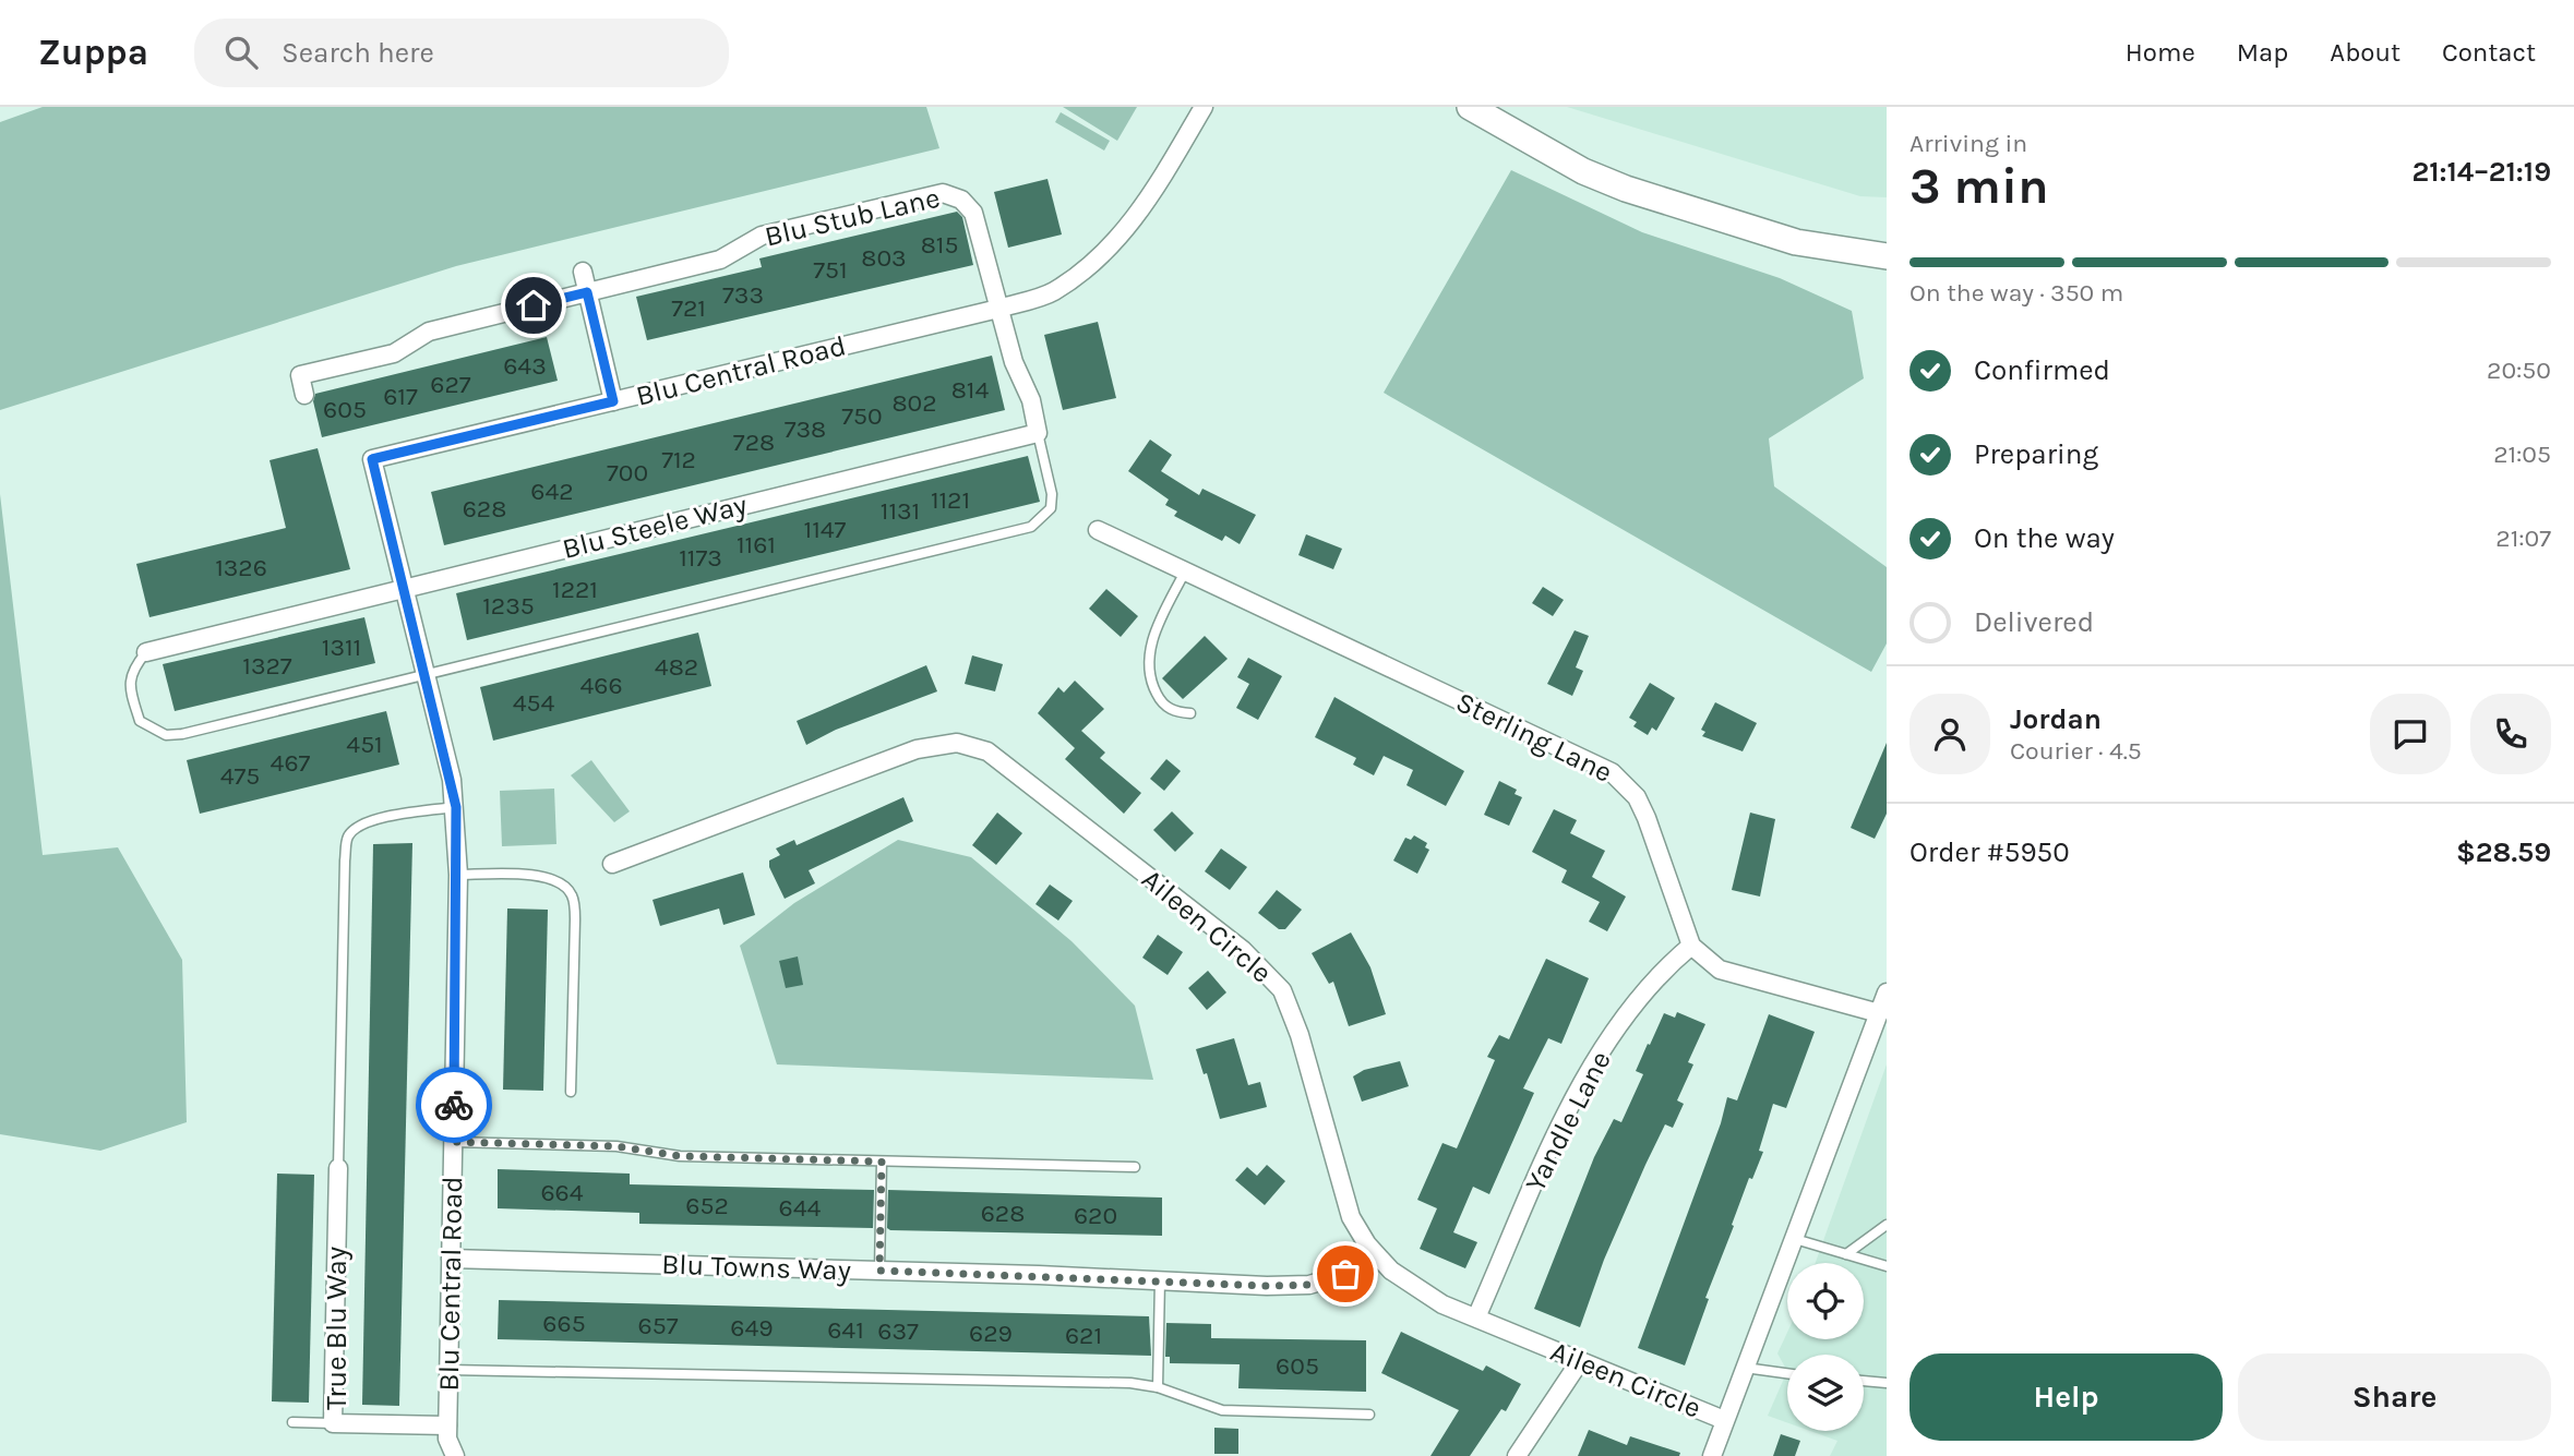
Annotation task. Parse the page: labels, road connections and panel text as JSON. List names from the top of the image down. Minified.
{"streets":{"street":["Blu Stub Lane","Blu Central Road","Blu Steele Way","Sterling Lane","Aileen Circle","Yandle Lane","Blu Towns Way","True Blu Way"]},"crossings":[["Blu Stub Lane","Blu Central Road"],["Blu Central Road","Blu Steele Way"],["Blu Central Road","Blu Towns Way"],["Blu Central Road","True Blu Way"],["Sterling Lane","Yandle Lane"],["Aileen Circle","Yandle Lane"],["Aileen Circle","Blu Towns Way"]],"house_numbers":["815","803","751","733","721","643","627","814","617","802","605","750","738","728","712","700","642","1121","628","1131","1147","1161","1173","1326","1221","1235","1311","1327","482","466","454","451","467","475","664","652","644","628","620","665","657","649","641","637","629","621","605"],"page":{"header":"Zuppa","search":"Search here","nav":["Home","Map","About","Contact"],"heading":["3 min","Arriving in","21:14–21:19"],"panel":["Jordan","Courier · 4.5","Order #5950","$28.59"],"bar":"On the way · 350 m","list":[["Confirmed","20:50"],["Preparing","21:05"],["On the way","21:07"],"Delivered"],"buttons":["Help","Share"]}}
